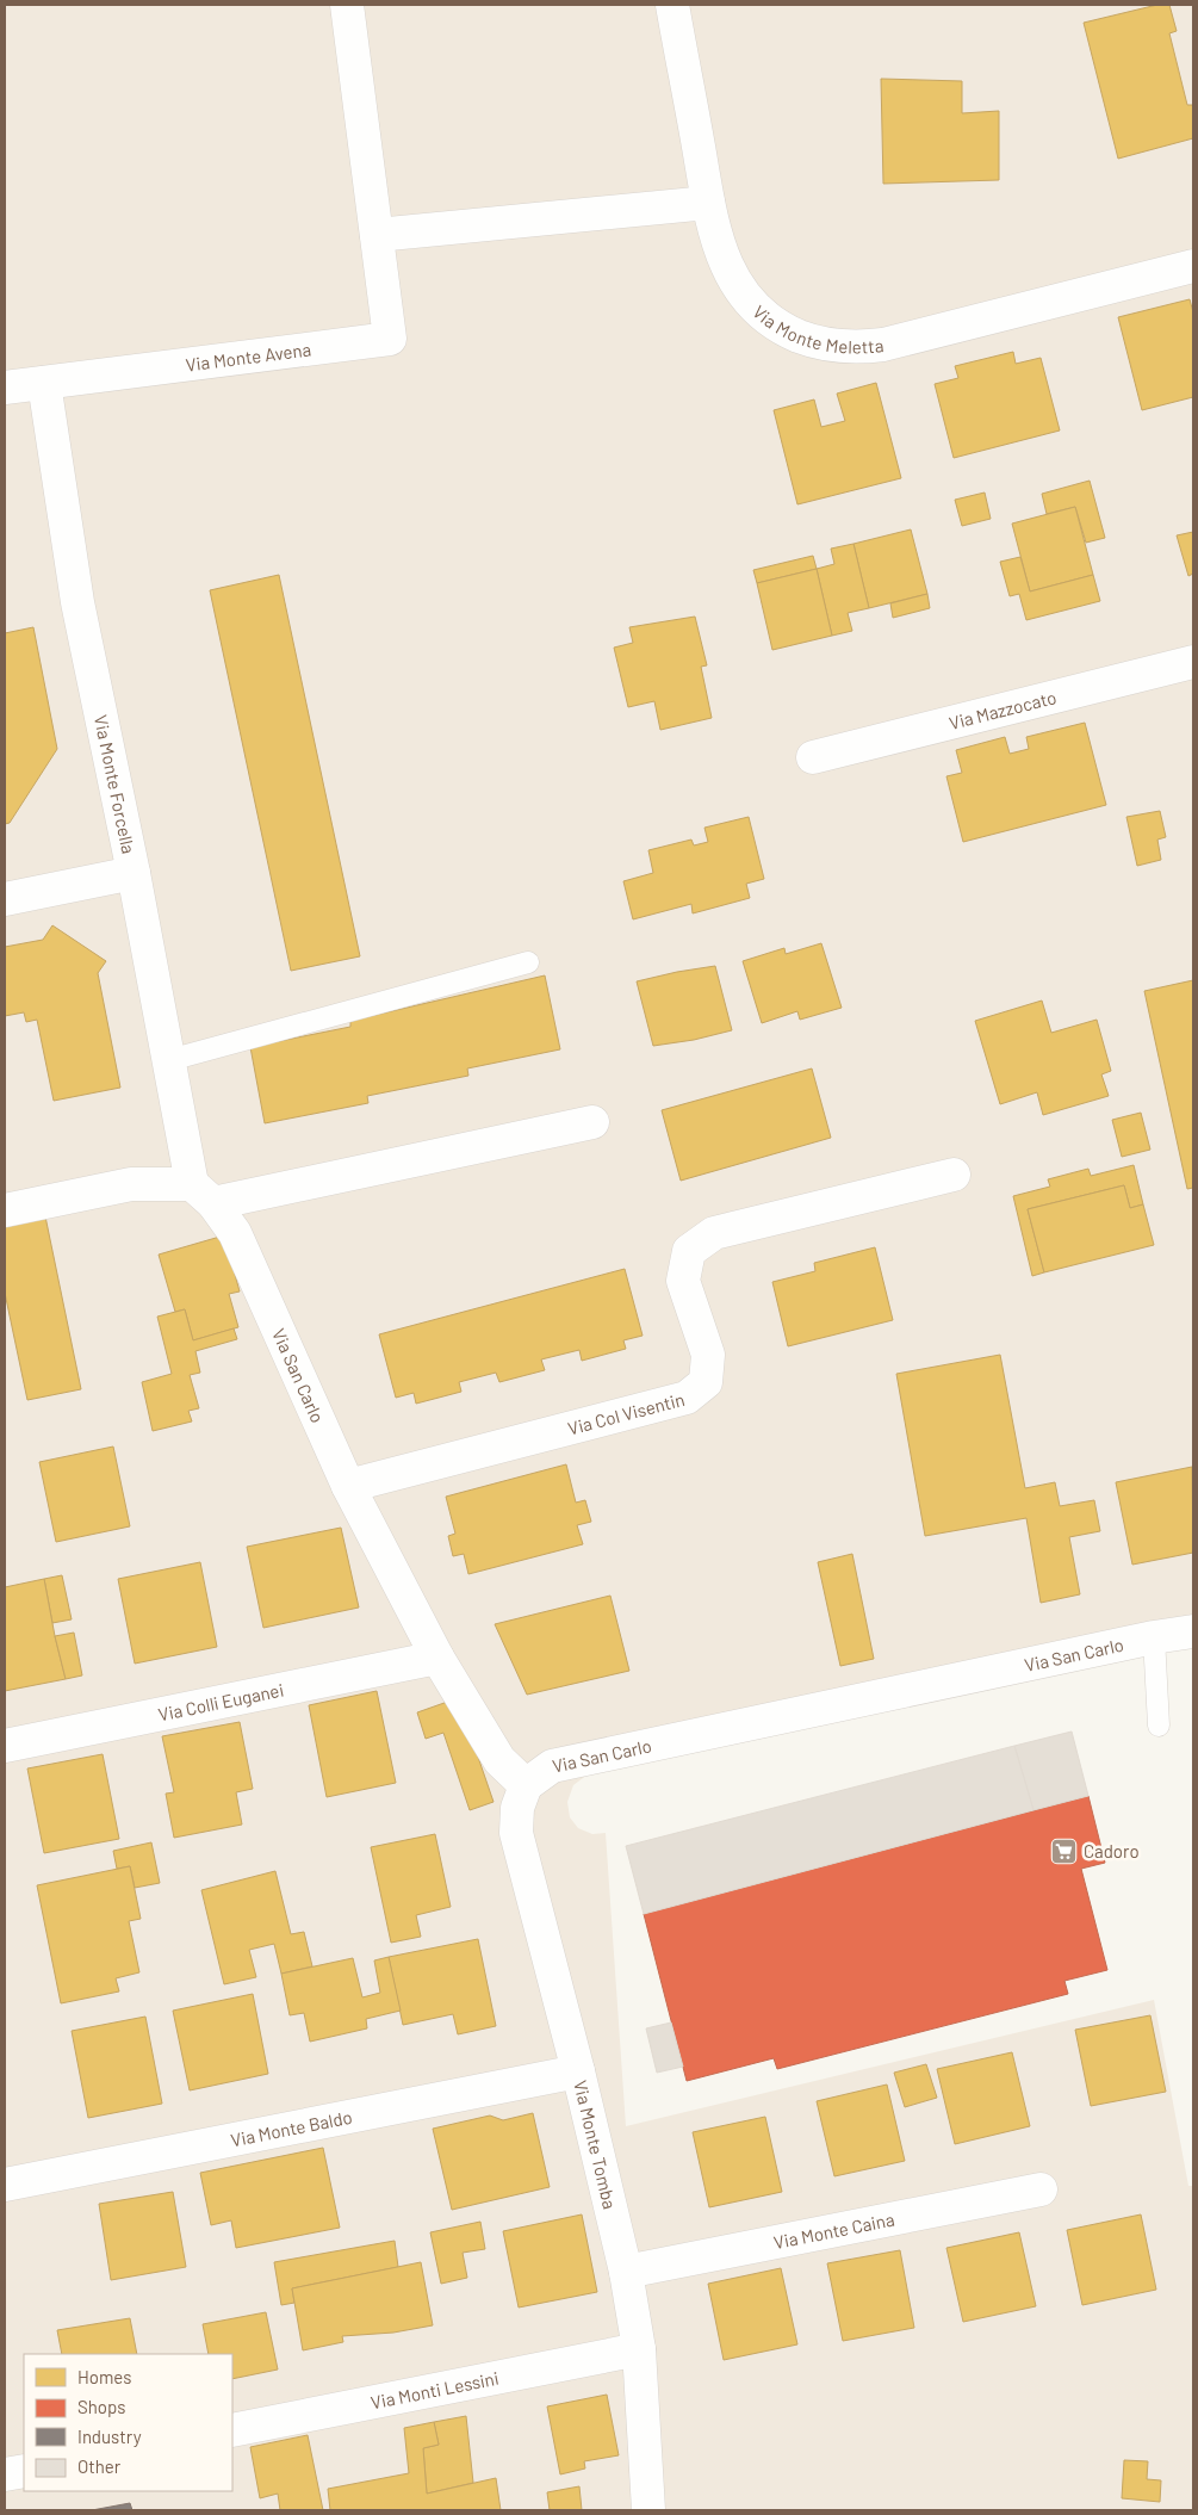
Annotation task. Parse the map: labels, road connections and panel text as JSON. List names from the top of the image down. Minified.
{"streets":{"street":["Via Monte Meletta","Via Monte Avena","Via Mazzocato","Via Monte Forcella","Via San Carlo","Via Col Visentin","Via Colli Euganei","Via Monte Baldo","Via Monte Tomba","Via Monte Caina","Via Monti Lessini"]},"crossings":[["Via Monte Avena","Via Monte Forcella"],["Via Monte Forcella","Via San Carlo"],["Via San Carlo","Via Col Visentin"],["Via San Carlo","Via Colli Euganei"],["Via San Carlo","Via Monte Tomba"],["Via Monte Baldo","Via Monte Tomba"],["Via Monte Tomba","Via Monte Caina"],["Via Monte Tomba","Via Monti Lessini"]],"places":{"supermarket":["Cadoro"]},"legend":["Homes","Shops","Industry","Other"]}
